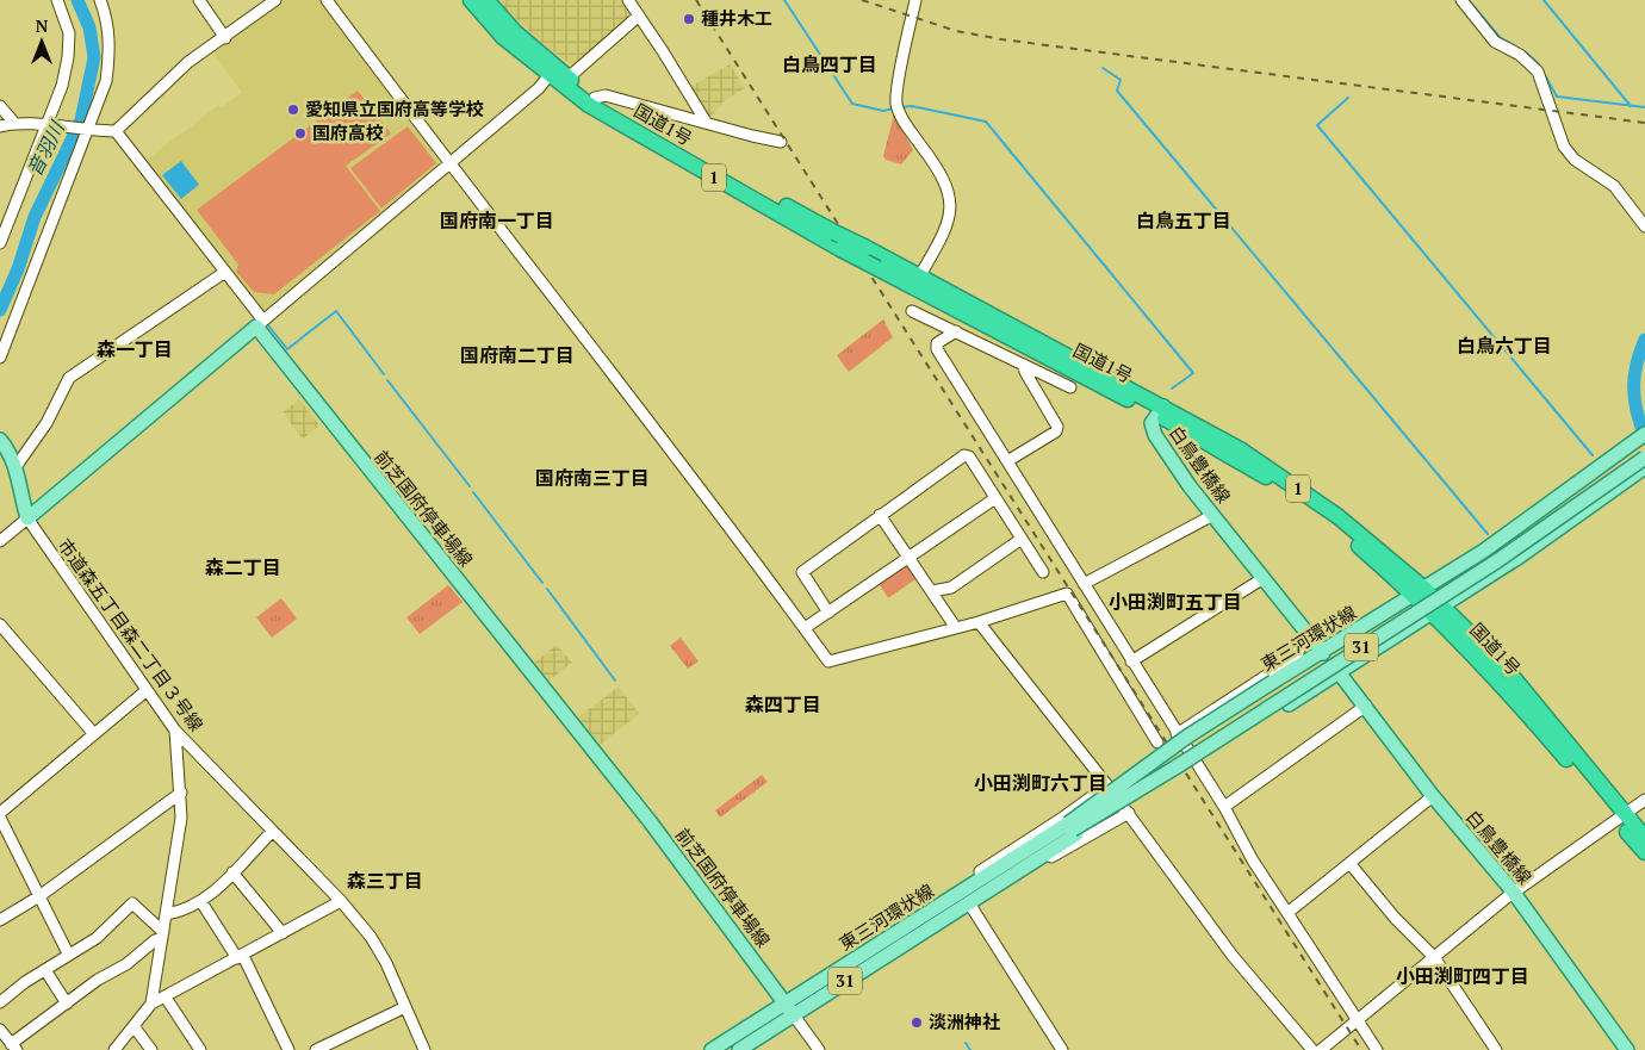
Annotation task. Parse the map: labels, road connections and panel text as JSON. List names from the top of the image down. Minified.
{"streets":{"highway":["国道1号","1"],"main road":["白鳥豊橋線","前芝国府停車場線","東三河環状線","31"],"street":["市道森五丁目森二丁目３号線"]},"crossings":[["国道1号","白鳥豊橋線"],["国道1号","東三河環状線"],["白鳥豊橋線","東三河環状線"],["前芝国府停車場線","東三河環状線"]],"districts":["白鳥四丁目","国府南一丁目","白鳥五丁目","白鳥六丁目","森一丁目","国府南二丁目","国府南三丁目","森二丁目","小田渕町五丁目","森四丁目","小田渕町六丁目","森三丁目","小田渕町四丁目"],"water":["音羽川"],"places":["種井木工","愛知県立国府高等学校","国府高校","淡洲神社"],"north":"top"}
